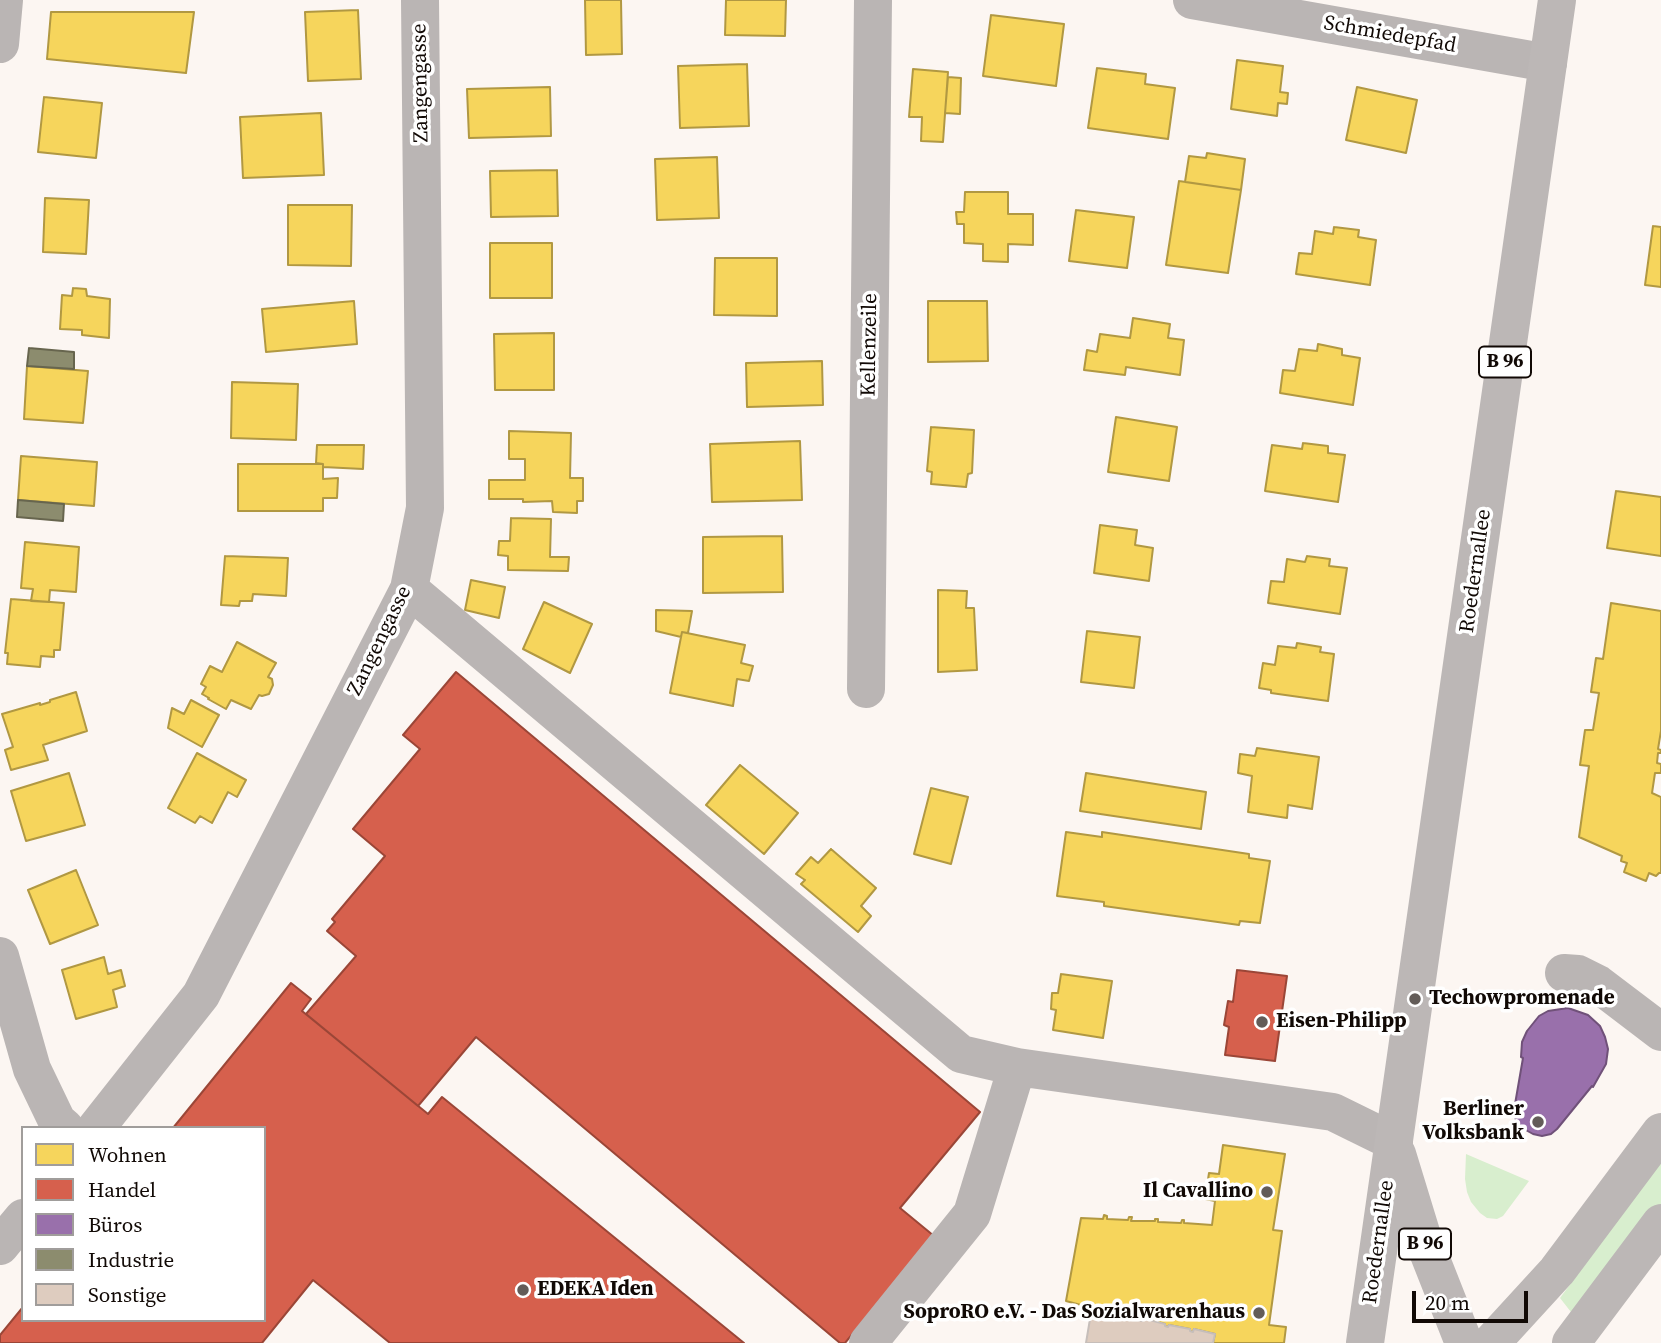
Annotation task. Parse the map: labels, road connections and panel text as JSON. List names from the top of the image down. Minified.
{"streets":{"main road":["B 96","Roedernallee"],"street":["Schmiedepfad","Zangengasse","Kellenzeile"]},"crossings":[["Schmiedepfad","Roedernallee"]],"places":["Techowpromenade","Eisen-Philipp","Berliner Volksbank","Il Cavallino","EDEKA Iden","SoproRO e.V. - Das Sozialwarenhaus"],"legend":["Wohnen","Handel","Büros","Industrie","Sonstige"],"scale_bar":"20 m"}
